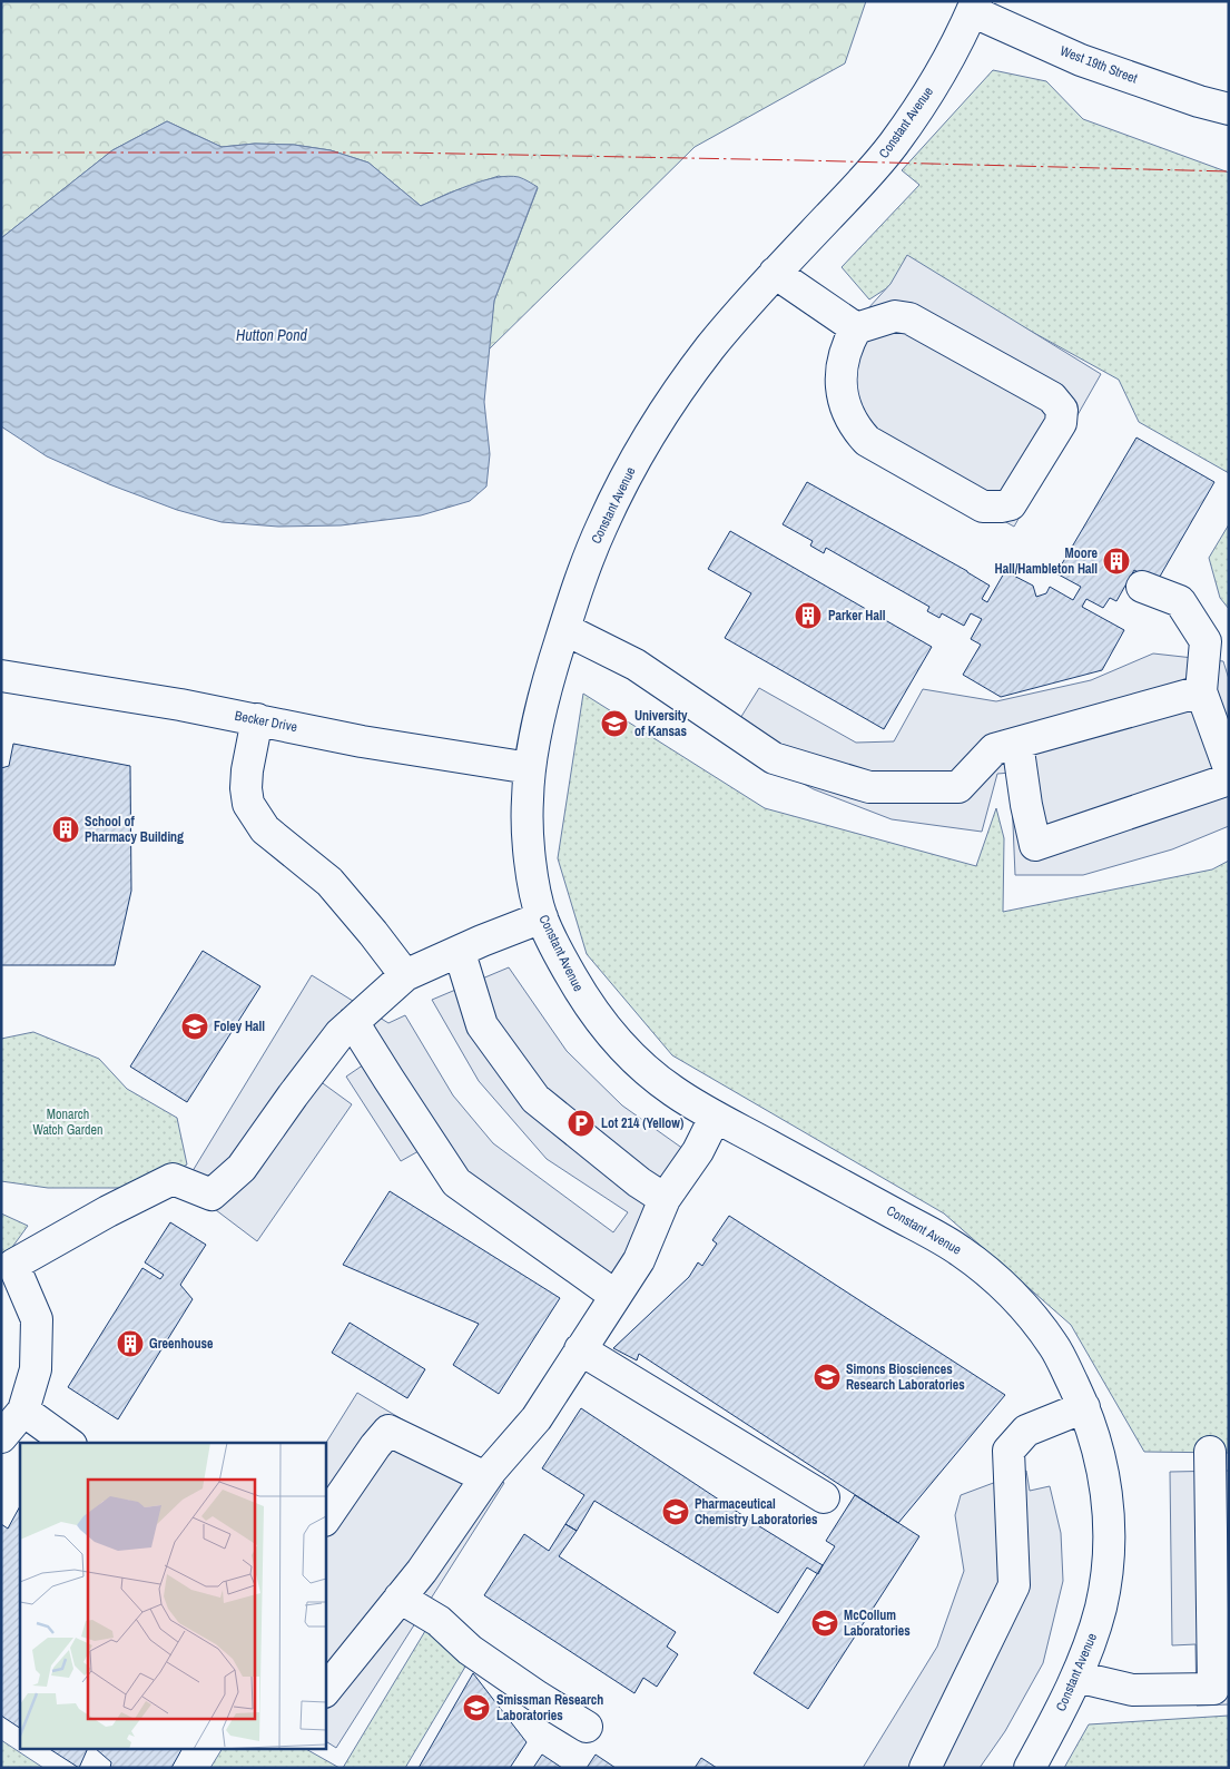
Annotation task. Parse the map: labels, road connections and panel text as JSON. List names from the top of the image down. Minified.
{"streets":{"street":["West 19th Street","Constant Avenue","Becker Drive"]},"crossings":[["West 19th Street","Constant Avenue"],["Constant Avenue","Becker Drive"]],"water":["Hutton Pond"],"parks":["Monarch Watch Garden"],"places":{"building":["Moore Hall/Hambleton Hall","Parker Hall","School of Pharmacy Building","Greenhouse"],"school or university":["University of Kansas","Foley Hall","Simons Biosciences Research Laboratories","Pharmaceutical Chemistry Laboratories","McCollum Laboratories","Smissman Research Laboratories"],"parking":["Lot 214 (Yellow)"]}}
